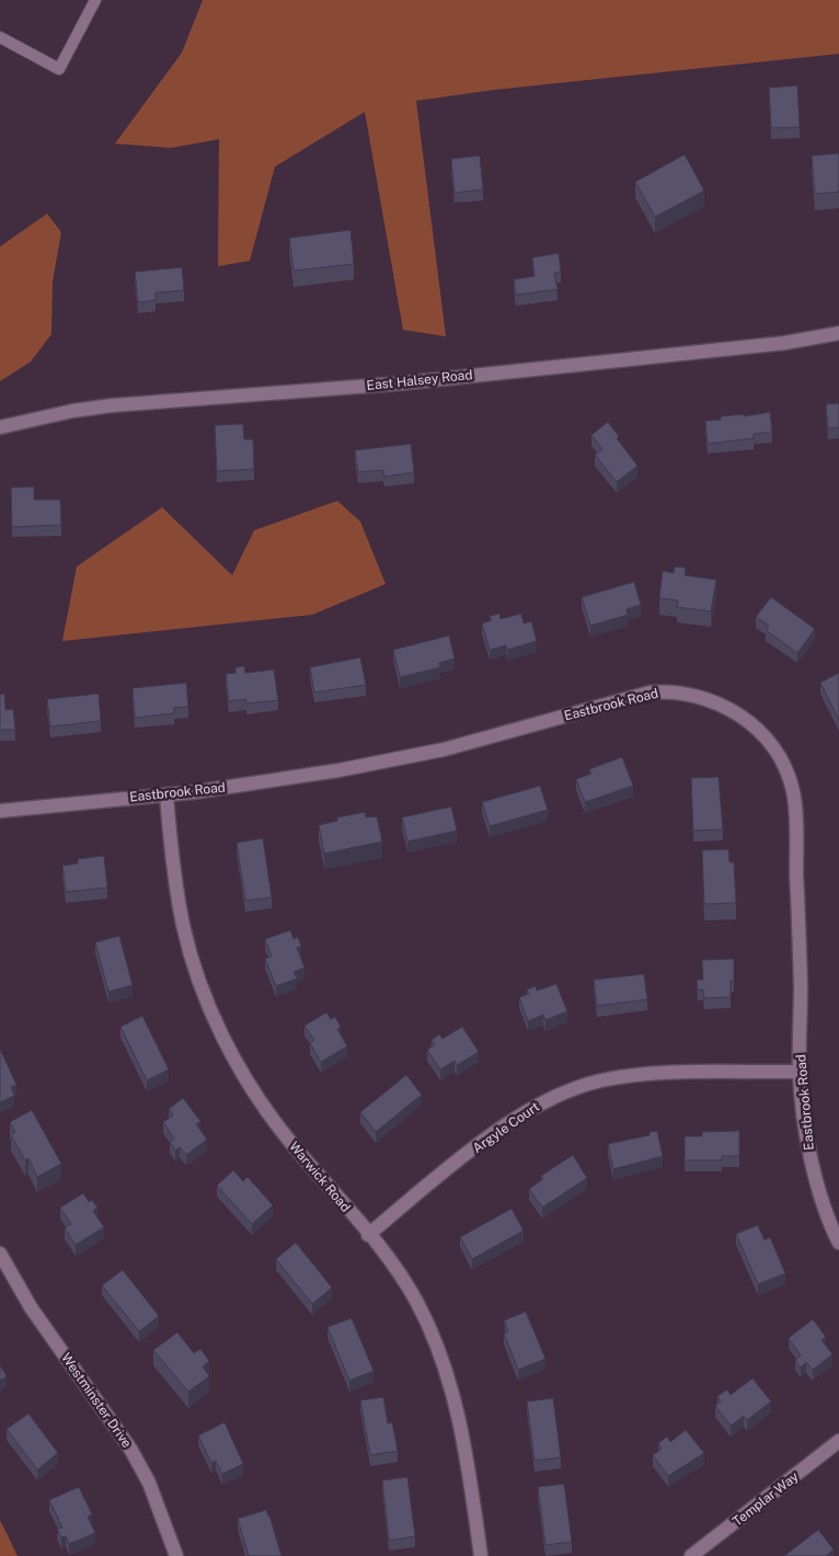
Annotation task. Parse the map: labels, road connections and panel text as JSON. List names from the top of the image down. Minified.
{"streets":{"street":["East Halsey Road","Eastbrook Road","Argyle Court","Warwick Road","Westminster Drive","Templar Way"]},"crossings":[["Eastbrook Road","Argyle Court"],["Eastbrook Road","Warwick Road"],["Argyle Court","Warwick Road"]]}
